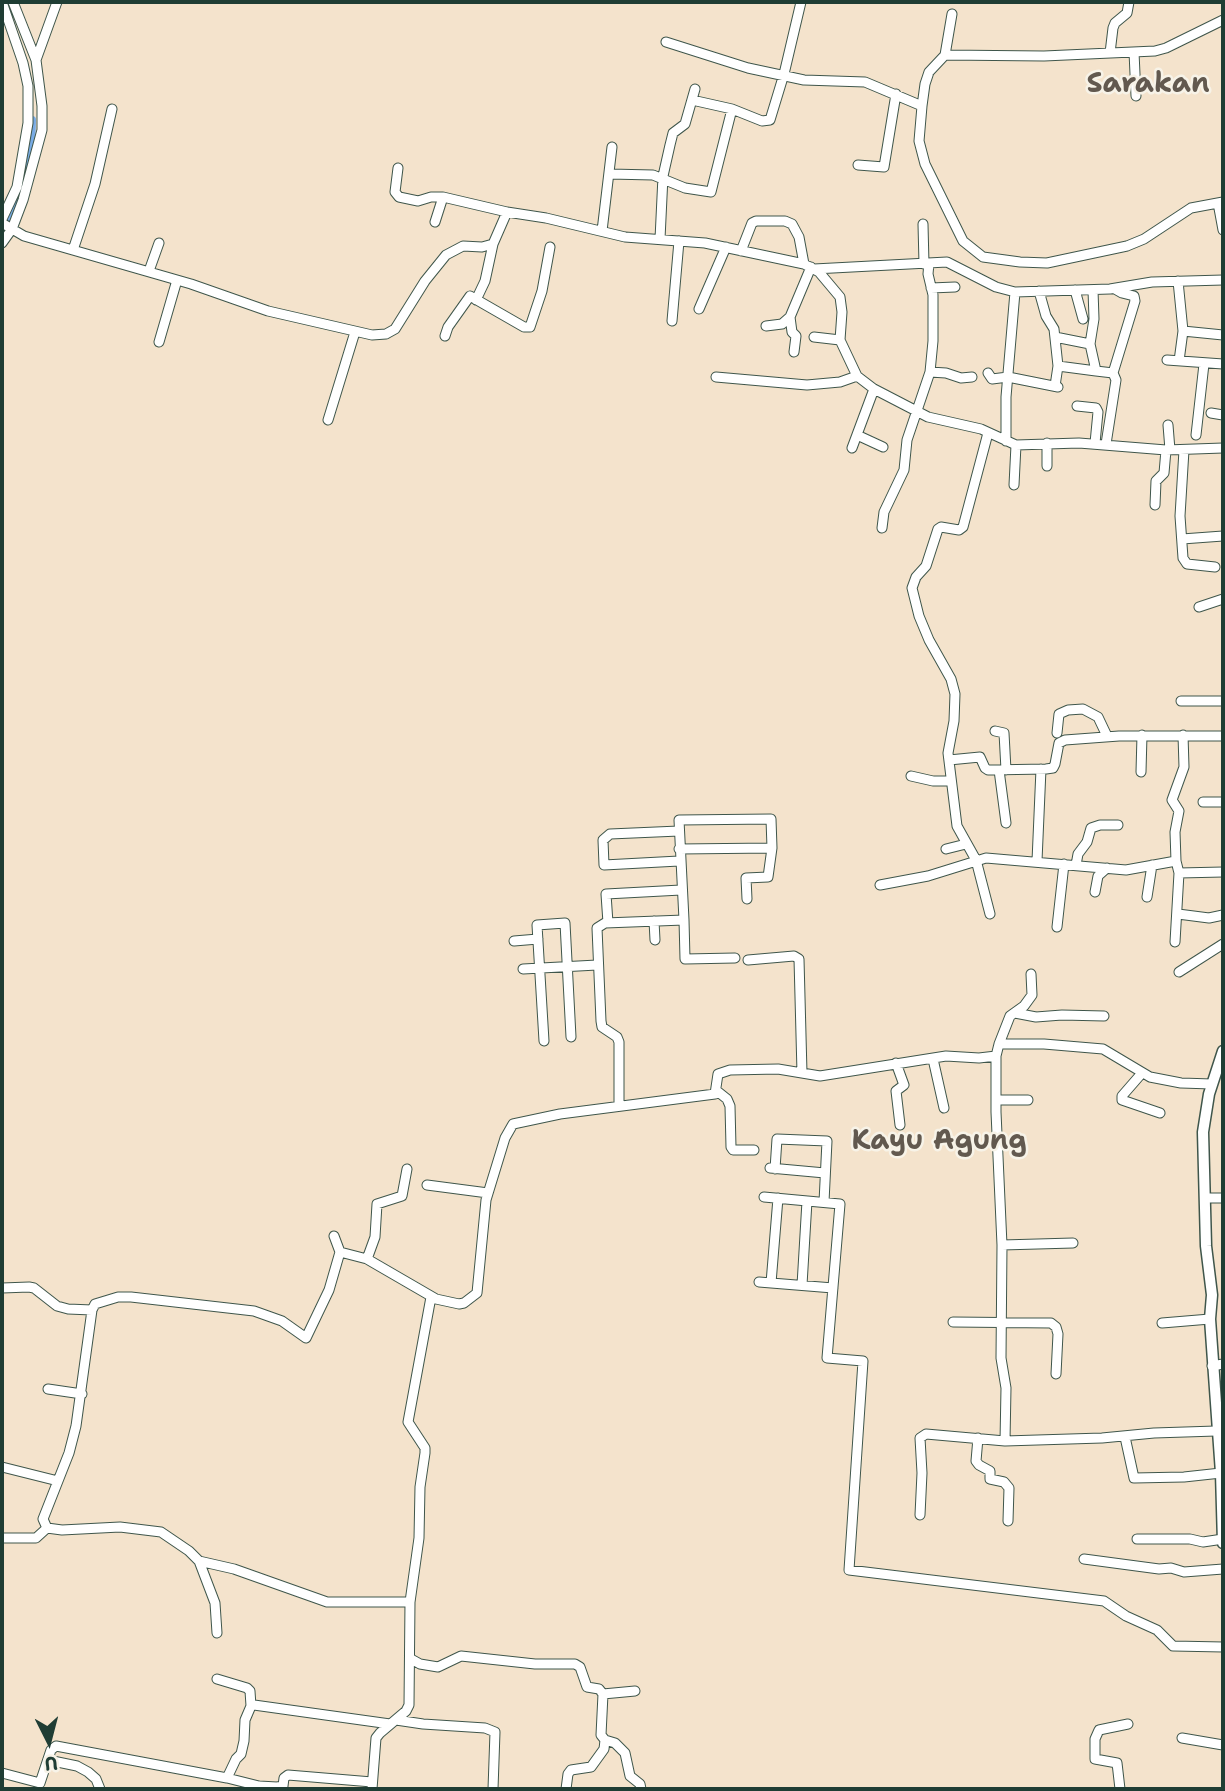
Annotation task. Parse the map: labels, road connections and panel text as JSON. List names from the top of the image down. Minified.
{"districts":["Sarakan","Kayu Agung"],"north":"bottom"}
